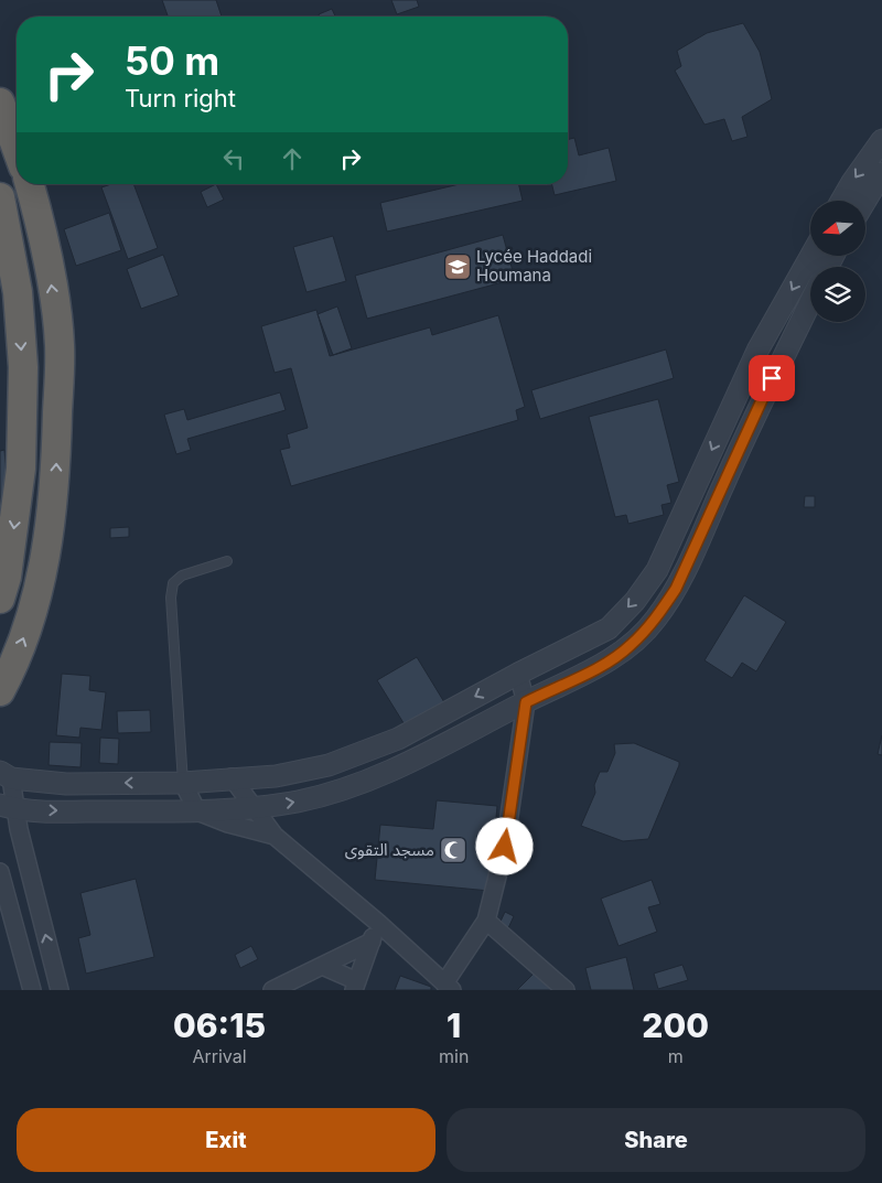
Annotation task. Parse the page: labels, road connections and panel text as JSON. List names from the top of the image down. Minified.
{"places":{"school or university":["Lycée Haddadi Houmana"],"mosque":["مسجد التقوى"]},"north":"left","page":{"turn":["50 m","Turn right"],"eta":["06:15","Arrival","1","min","200","m"],"buttons":["Exit","Share"]}}
